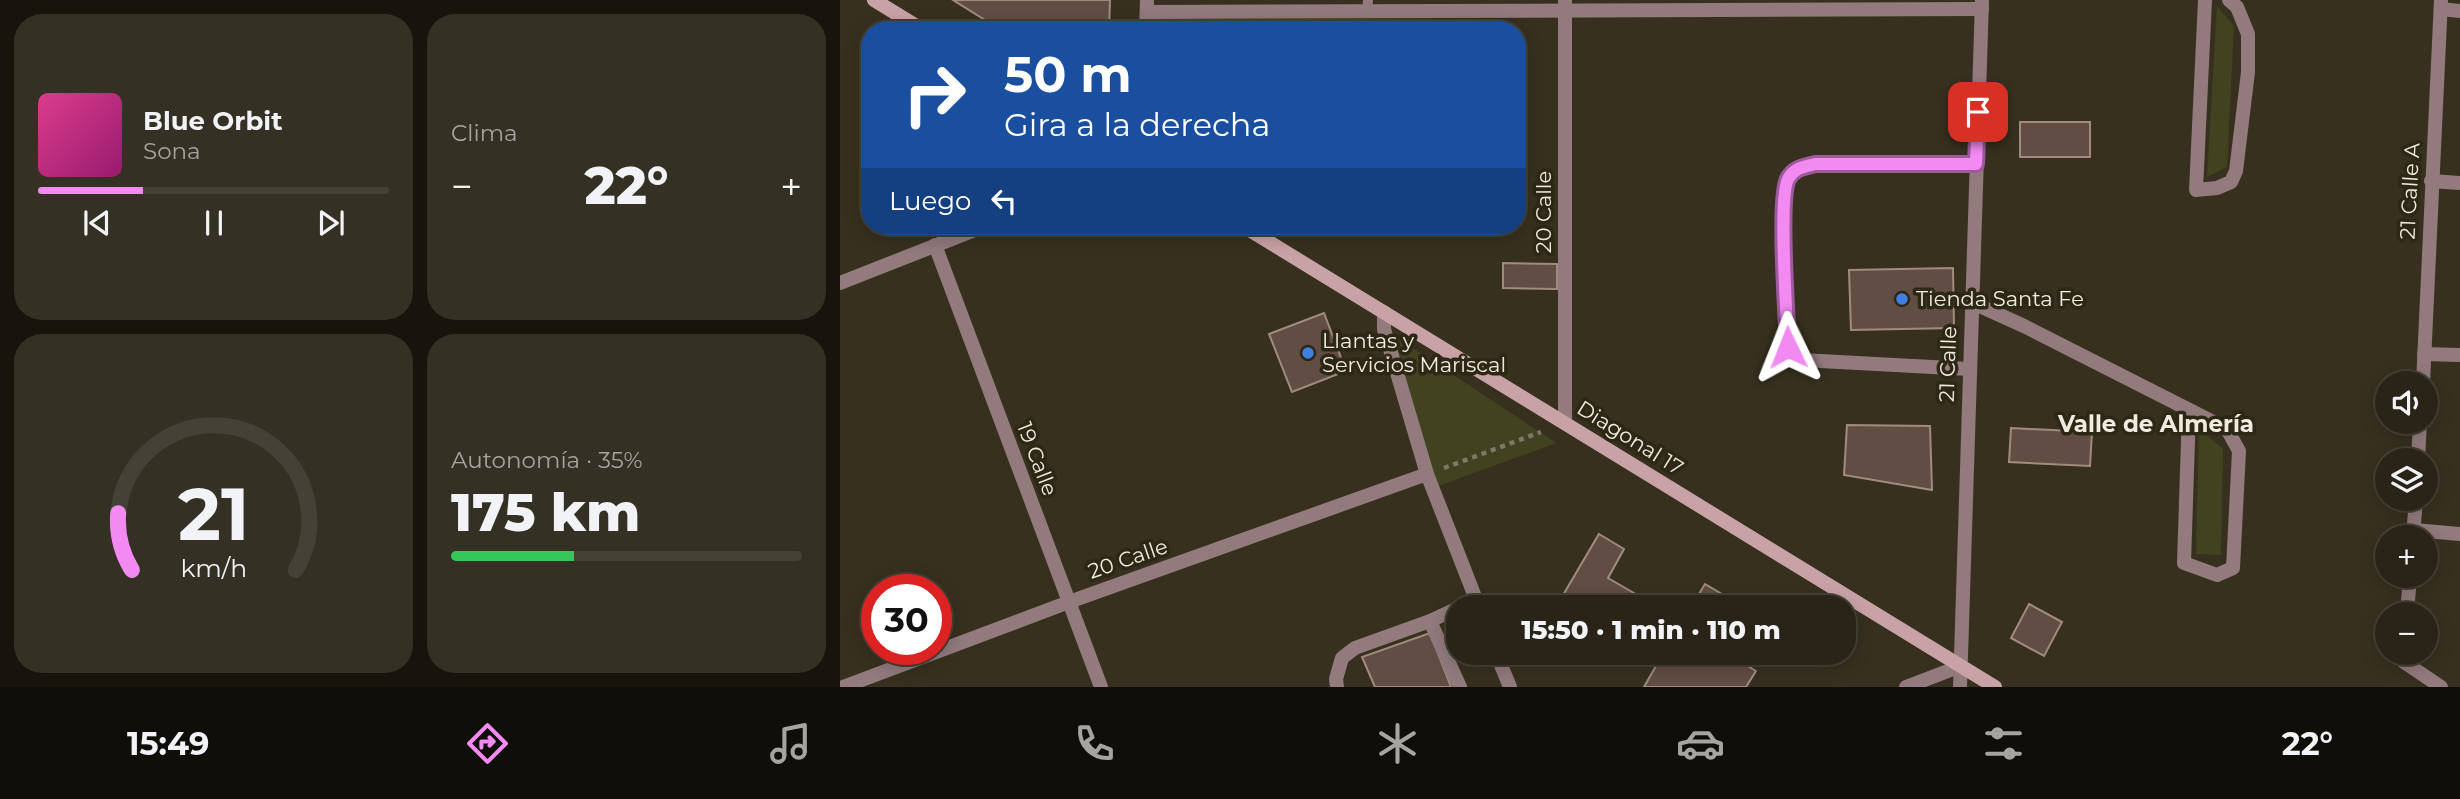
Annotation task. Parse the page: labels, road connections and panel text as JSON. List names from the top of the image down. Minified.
{"streets":{"main road":["Diagonal 17"],"street":["21 Calle A","20 Calle","21 Calle","19 Calle"]},"crossings":[["20 Calle","Diagonal 17"],["20 Calle","19 Calle"],["21 Calle","Diagonal 17"]],"districts":["Valle de Almería"],"places":["Tienda Santa Fe","Llantas y Servicios Mariscal"],"page":{"tile":["Clima",["Autonomía · 35%","175 km"]],"turn":["50 m","Gira a la derecha"],"song":["Blue Orbit","Sona"],"heat":["−","22°","+"],"then":"Luego","map_buttons":["+","−"],"limit":"30","trip":"15:50 · 1 min · 110 m","tabs":["15:49","22°"],"gauge":["21","km/h"]}}
